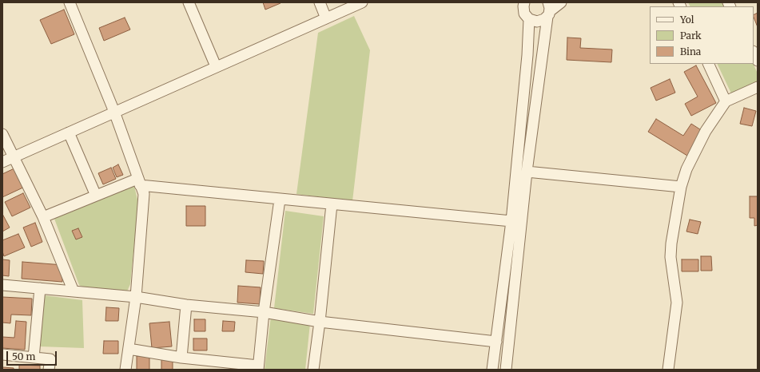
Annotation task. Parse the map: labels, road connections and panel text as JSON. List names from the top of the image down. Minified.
{"legend":["Yol","Park","Bina"],"scale_bar":"50 m"}
